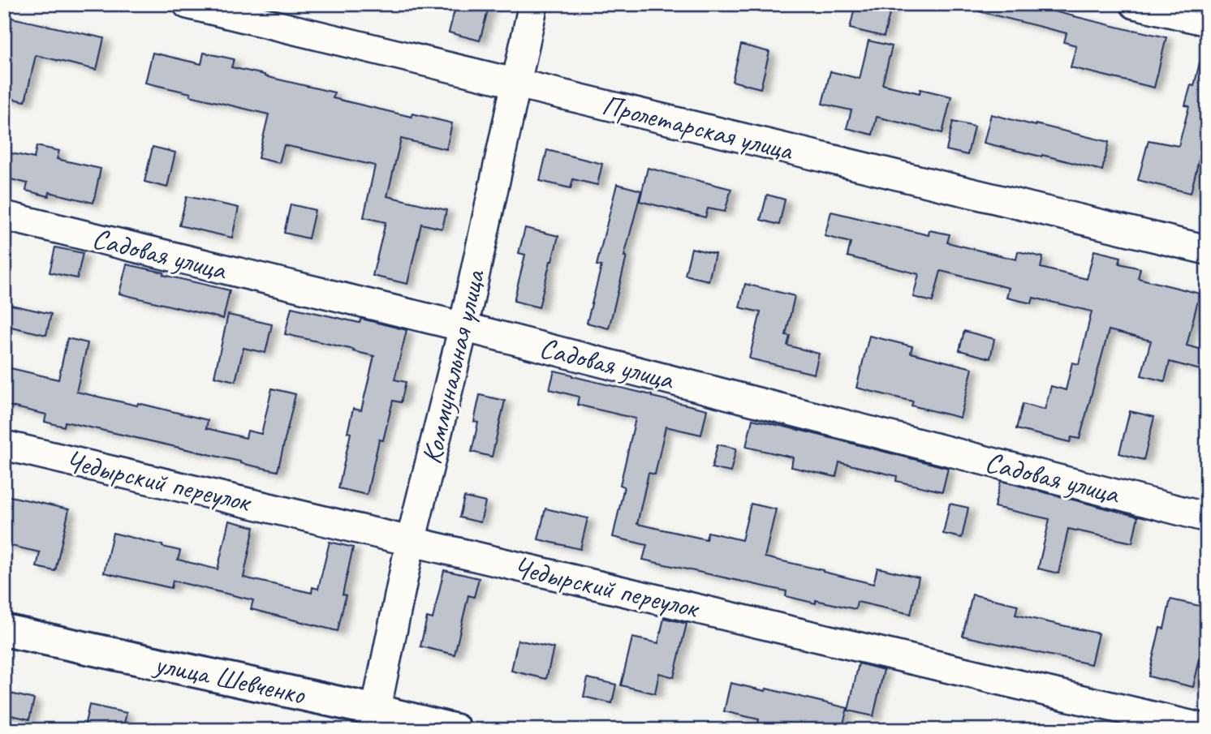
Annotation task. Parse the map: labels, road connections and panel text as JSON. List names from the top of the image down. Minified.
{"streets":{"street":["Пролетарская улица","Садовая улица","Коммунальная улица","Чедырский переулок","улица Шевченко"]},"crossings":[["Пролетарская улица","Коммунальная улица"],["Садовая улица","Коммунальная улица"],["Коммунальная улица","Чедырский переулок"],["Коммунальная улица","улица Шевченко"]]}
